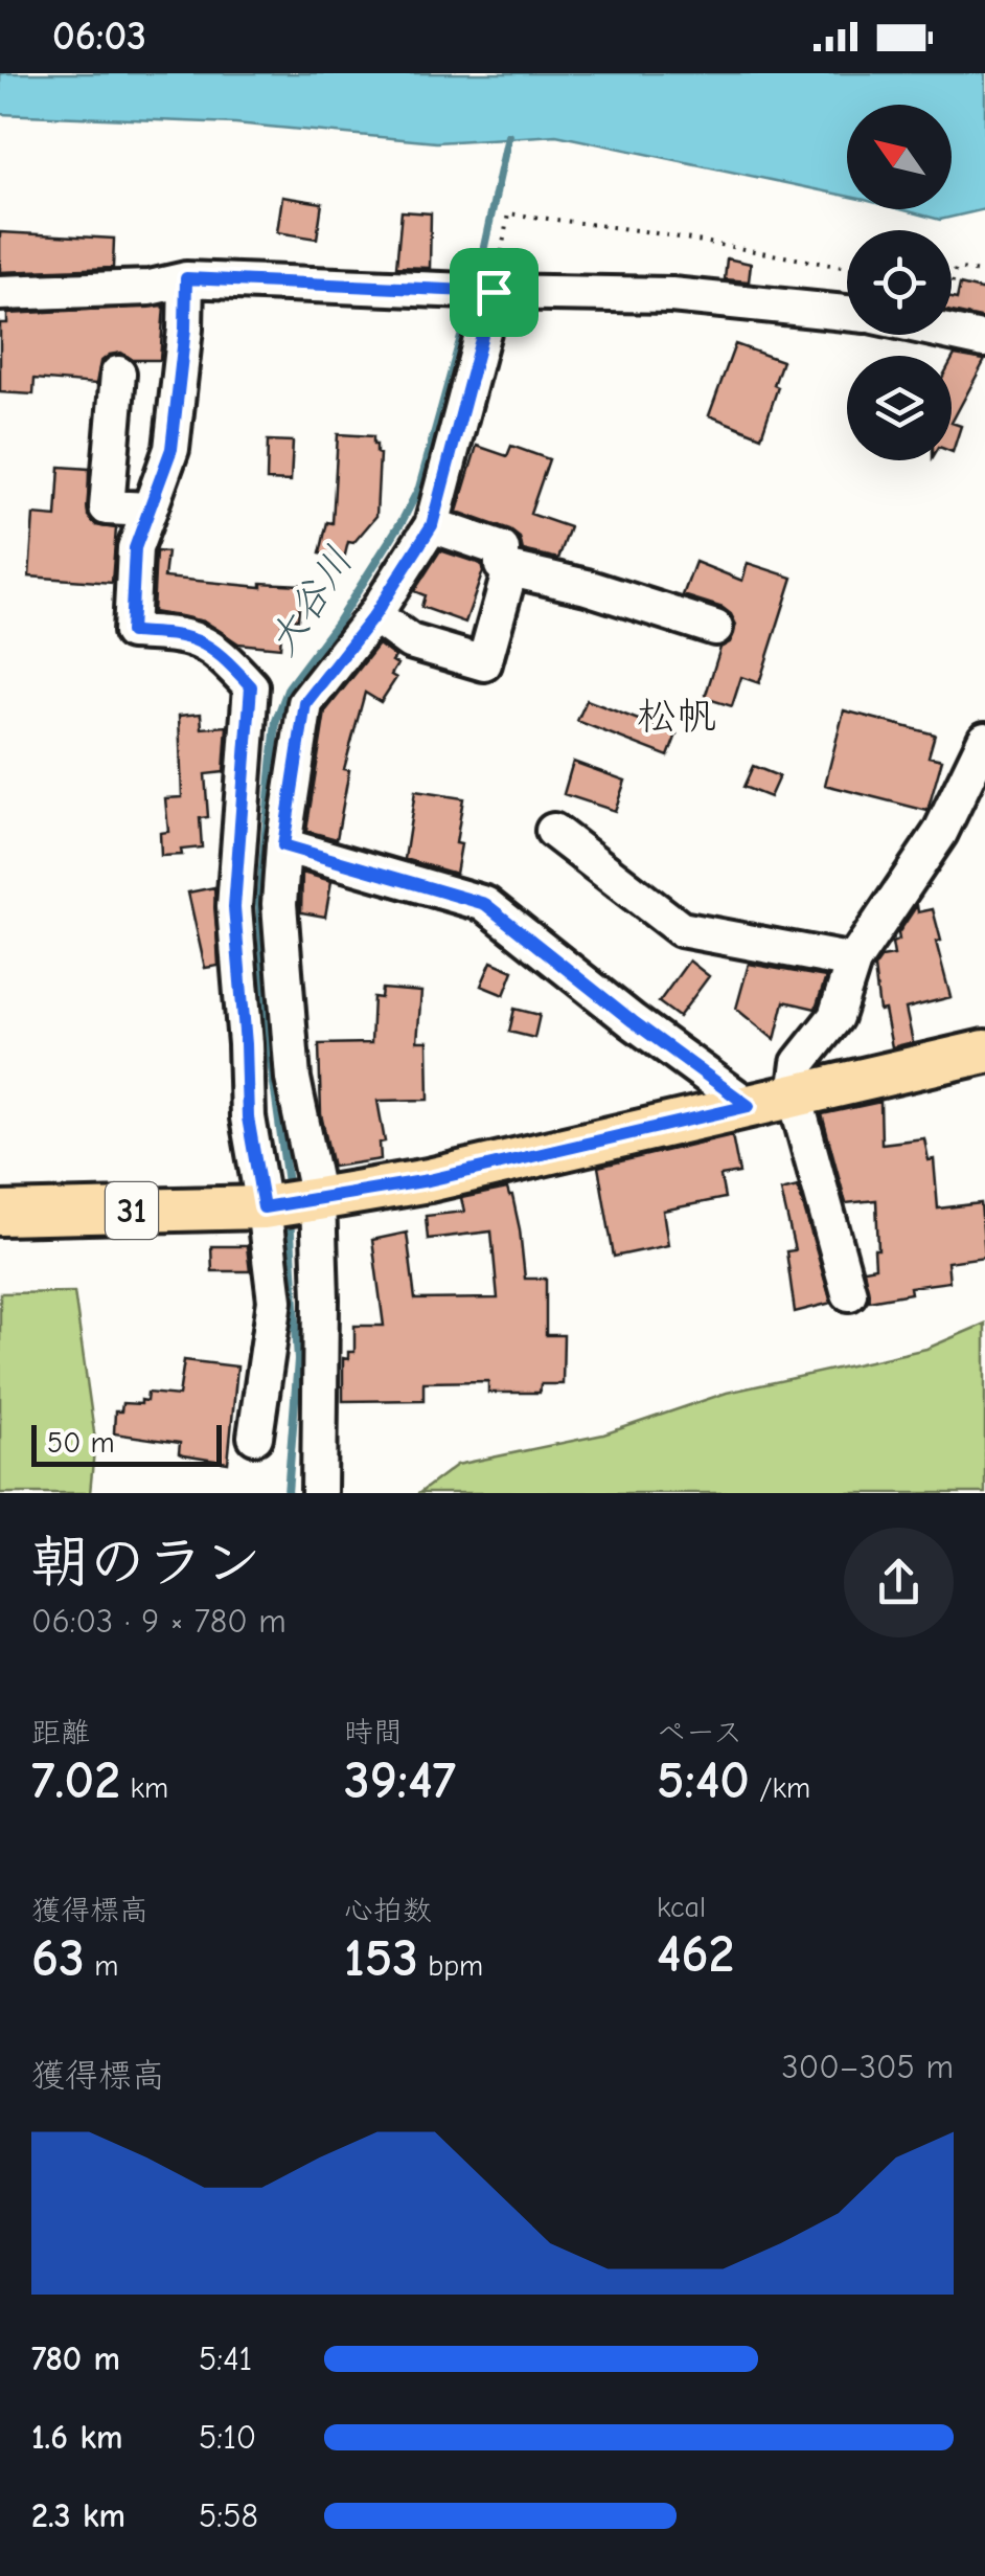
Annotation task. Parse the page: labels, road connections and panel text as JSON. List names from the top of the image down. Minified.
{"streets":{"main road":["31"]},"districts":["松帆"],"water":["大谷川"],"scale_bar":"50 m","north":"top left","page":{"status":"06:03","scale":"50 m","heading":["朝のラン","06:03 · 9 × 780 m"],"stats":[["距離","7.02 km"],["時間","39:47"],["ペース","5:40 /km"],["獲得標高","63 m"],["心拍数","153 bpm"],["kcal","462"]],"chart":["獲得標高","300–305 m"],"list":[{"name":"780 m","note":"5:41"},{"name":"1.6 km","note":"5:10"},{"name":"2.3 km","note":"5:58"}]}}
